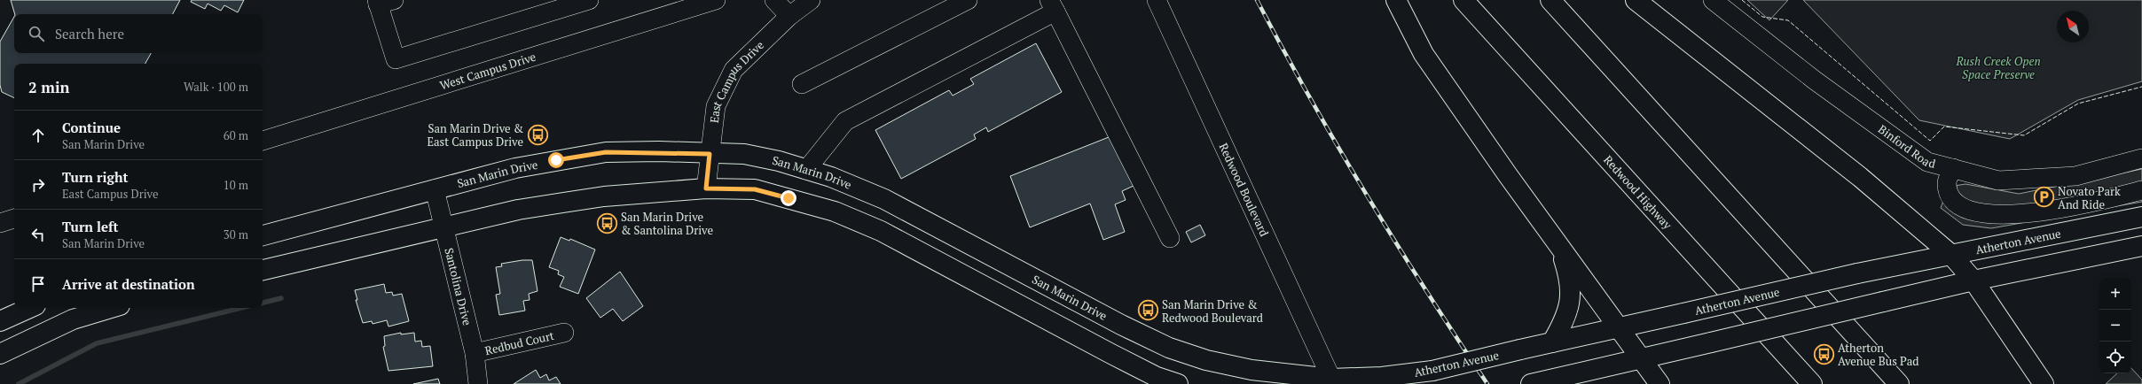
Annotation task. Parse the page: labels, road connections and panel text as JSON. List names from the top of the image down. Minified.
{"streets":{"main road":["San Marin Drive","Redwood Highway","Atherton Avenue"],"street":["West Campus Drive","East Campus Drive","Binford Road","Redwood Boulevard","Santolina Drive","Redbud Court"]},"crossings":[["East Campus Drive","San Marin Drive"],["San Marin Drive","Redwood Boulevard"],["San Marin Drive","Atherton Avenue"],["San Marin Drive","Santolina Drive"],["Redwood Boulevard","Atherton Avenue"],["Santolina Drive","Redbud Court"]],"parks":["Rush Creek Open Space Preserve"],"places":{"bus stop":["San Marin Drive & East Campus Drive","San Marin Drive & Santolina Drive","San Marin Drive & Redwood Boulevard","Atherton Avenue Bus Pad"],"parking":["Novato Park And Ride"]},"north":"top left","page":{"search":"Search here","heading":["2 min","Walk · 100 m"],"list":[["Continue","San Marin Drive","60 m"],["Turn right","East Campus Drive","10 m"],["Turn left","San Marin Drive","30 m"],"Arrive at destination"],"map_buttons":["+","−"]}}
